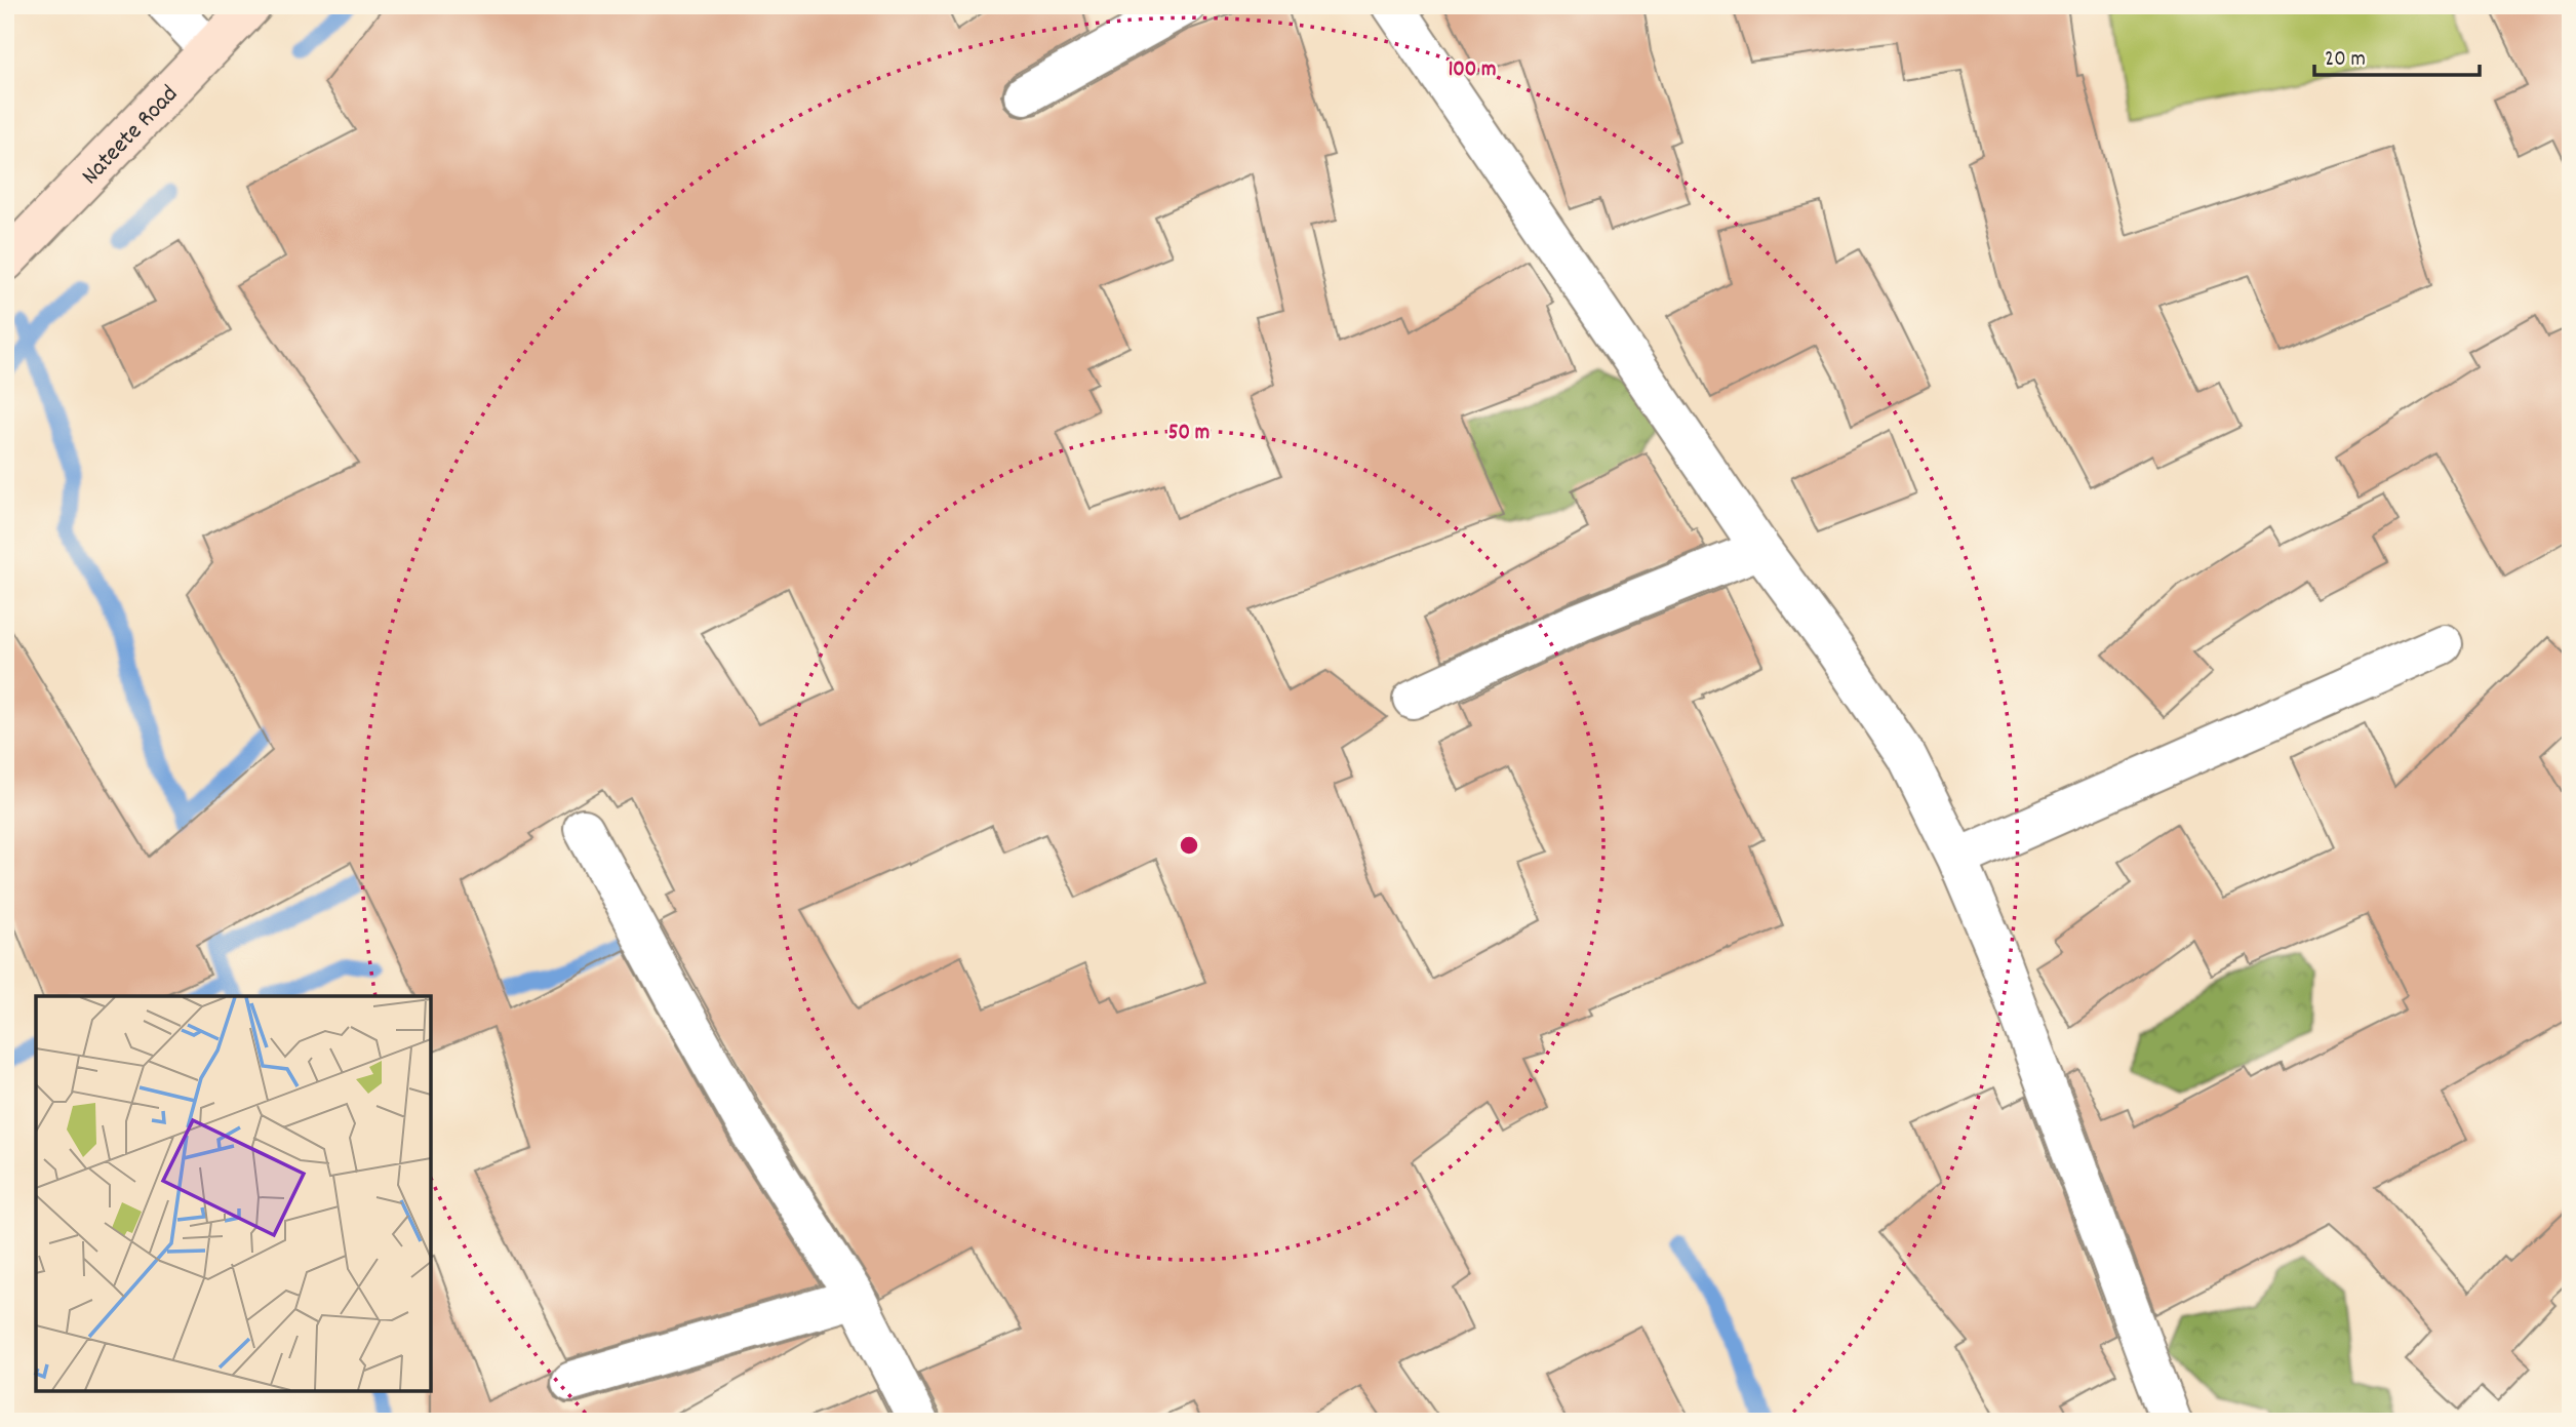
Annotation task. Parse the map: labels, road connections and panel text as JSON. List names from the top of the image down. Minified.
{"streets":{"main road":["Nateete Road"]},"scale_bar":"20 m","rings":["100 m","50 m"]}
